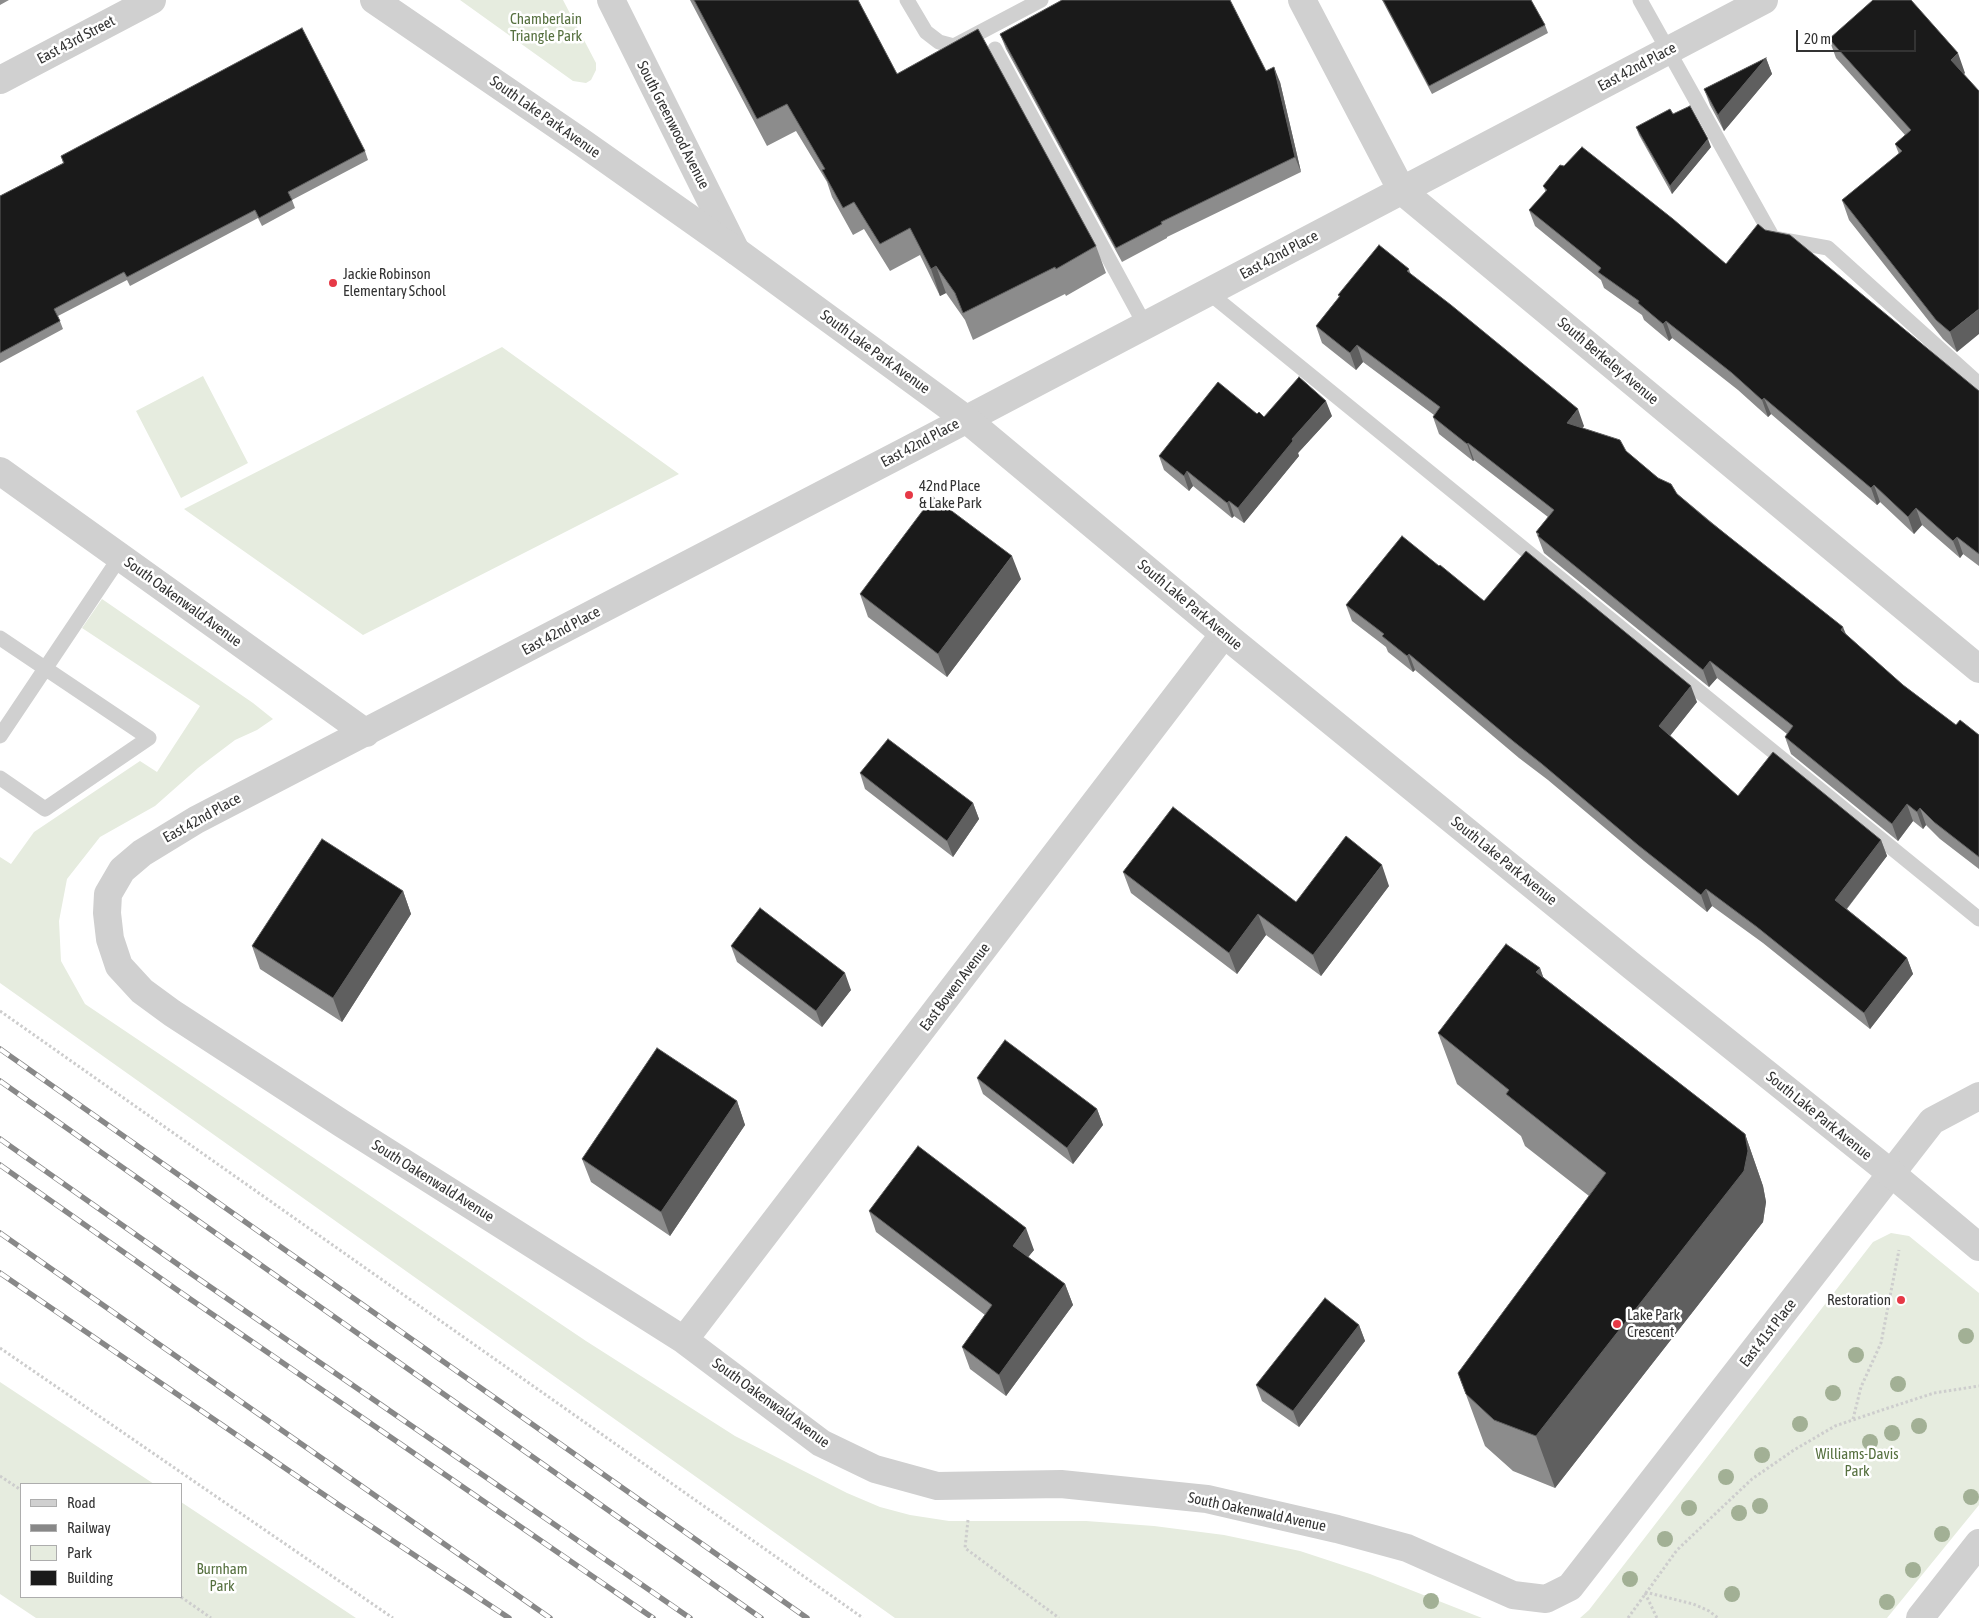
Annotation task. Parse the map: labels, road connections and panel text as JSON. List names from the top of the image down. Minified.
{"streets":{"street":["East 43rd Street","East 42nd Place","South Lake Park Avenue","South Greenwood Avenue","South Berkeley Avenue","South Oakenwald Avenue","East Bowen Avenue","East 41st Place"]},"crossings":[["East 42nd Place","South Lake Park Avenue"],["East 42nd Place","South Berkeley Avenue"],["East 42nd Place","South Oakenwald Avenue"],["South Lake Park Avenue","South Greenwood Avenue"],["South Lake Park Avenue","East Bowen Avenue"],["South Lake Park Avenue","East 41st Place"],["South Oakenwald Avenue","East Bowen Avenue"],["South Oakenwald Avenue","East 41st Place"]],"parks":["Chamberlain Triangle Park","Williams-Davis Park","Burnham Park"],"places":["Jackie Robinson Elementary School","42nd Place & Lake Park","Restoration","Lake Park Crescent"],"legend":["Road","Railway","Park","Building"],"scale_bar":"20 m"}
